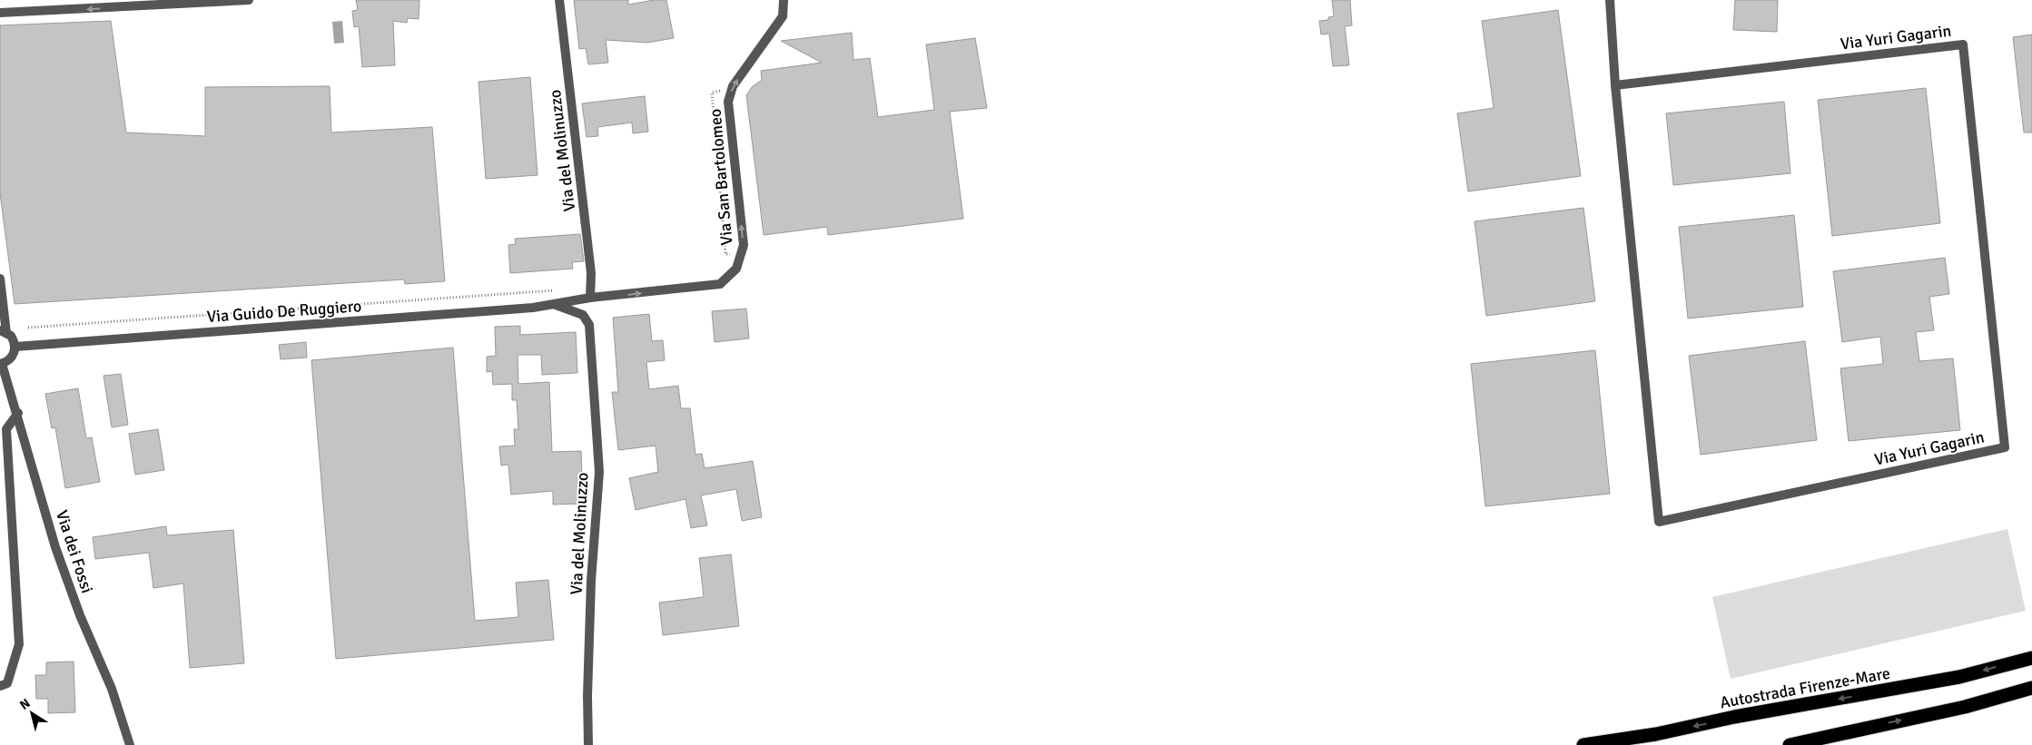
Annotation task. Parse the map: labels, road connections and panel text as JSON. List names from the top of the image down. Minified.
{"streets":{"highway":["Autostrada Firenze-Mare"],"street":["Via Yuri Gagarin","Via del Molinuzzo","Via San Bartolomeo","Via Guido De Ruggiero","Via dei Fossi"]},"crossings":[["Via del Molinuzzo","Via San Bartolomeo"],["Via del Molinuzzo","Via Guido De Ruggiero"],["Via San Bartolomeo","Via Guido De Ruggiero"]],"one_way":["Via San Bartolomeo"],"north":"top left"}
